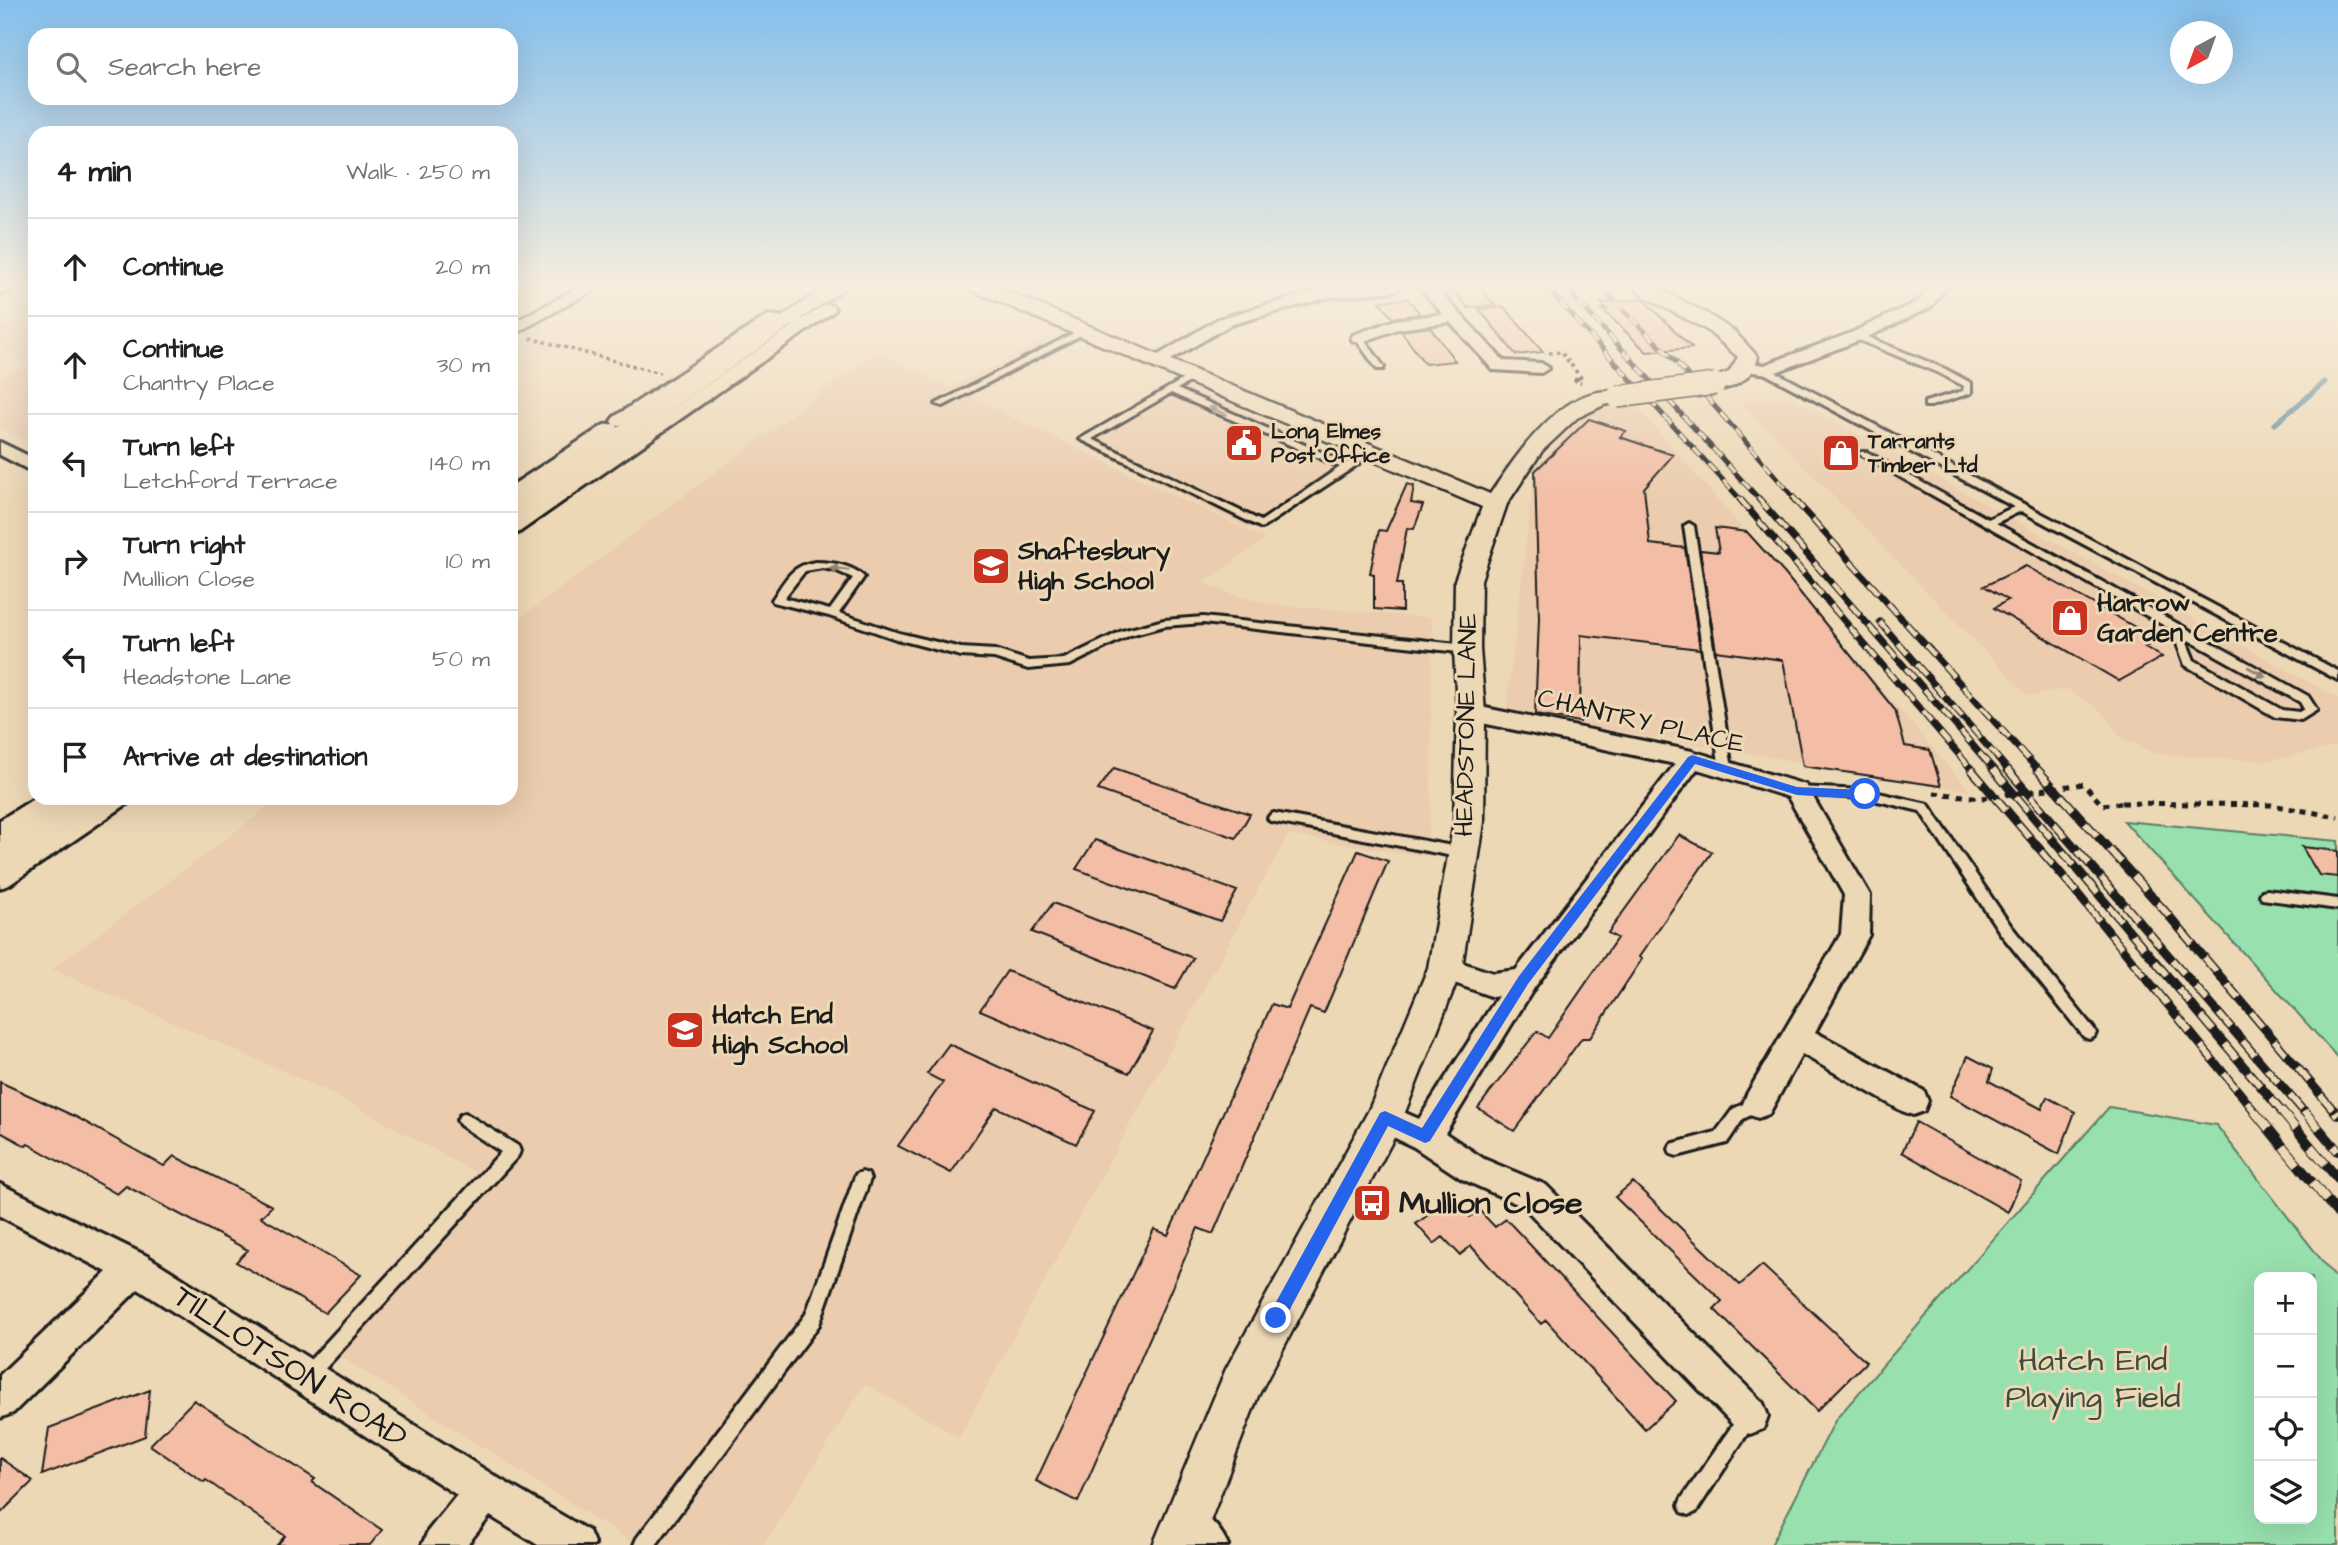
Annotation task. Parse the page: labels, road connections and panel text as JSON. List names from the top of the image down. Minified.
{"streets":{"street":["CHANTRY PLACE","HEADSTONE LANE","TILLOTSON ROAD"]},"crossings":[["CHANTRY PLACE","HEADSTONE LANE"]],"parks":["Hatch End Playing Field"],"places":{"public building":["Long Elmes Post Office"],"shop":["Tarrants Timber Ltd","Harrow Garden Centre"],"school or university":["Shaftesbury High School","Hatch End High School"],"bus stop":["Mullion Close"]},"north":"bottom left","page":{"search":"Search here","heading":["4 min","Walk · 250 m"],"list":[["Continue","20 m"],["Continue","Chantry Place","30 m"],["Turn left","Letchford Terrace","140 m"],["Turn right","Mullion Close","10 m"],["Turn left","Headstone Lane","50 m"],"Arrive at destination"],"map_buttons":["+","−"]}}
